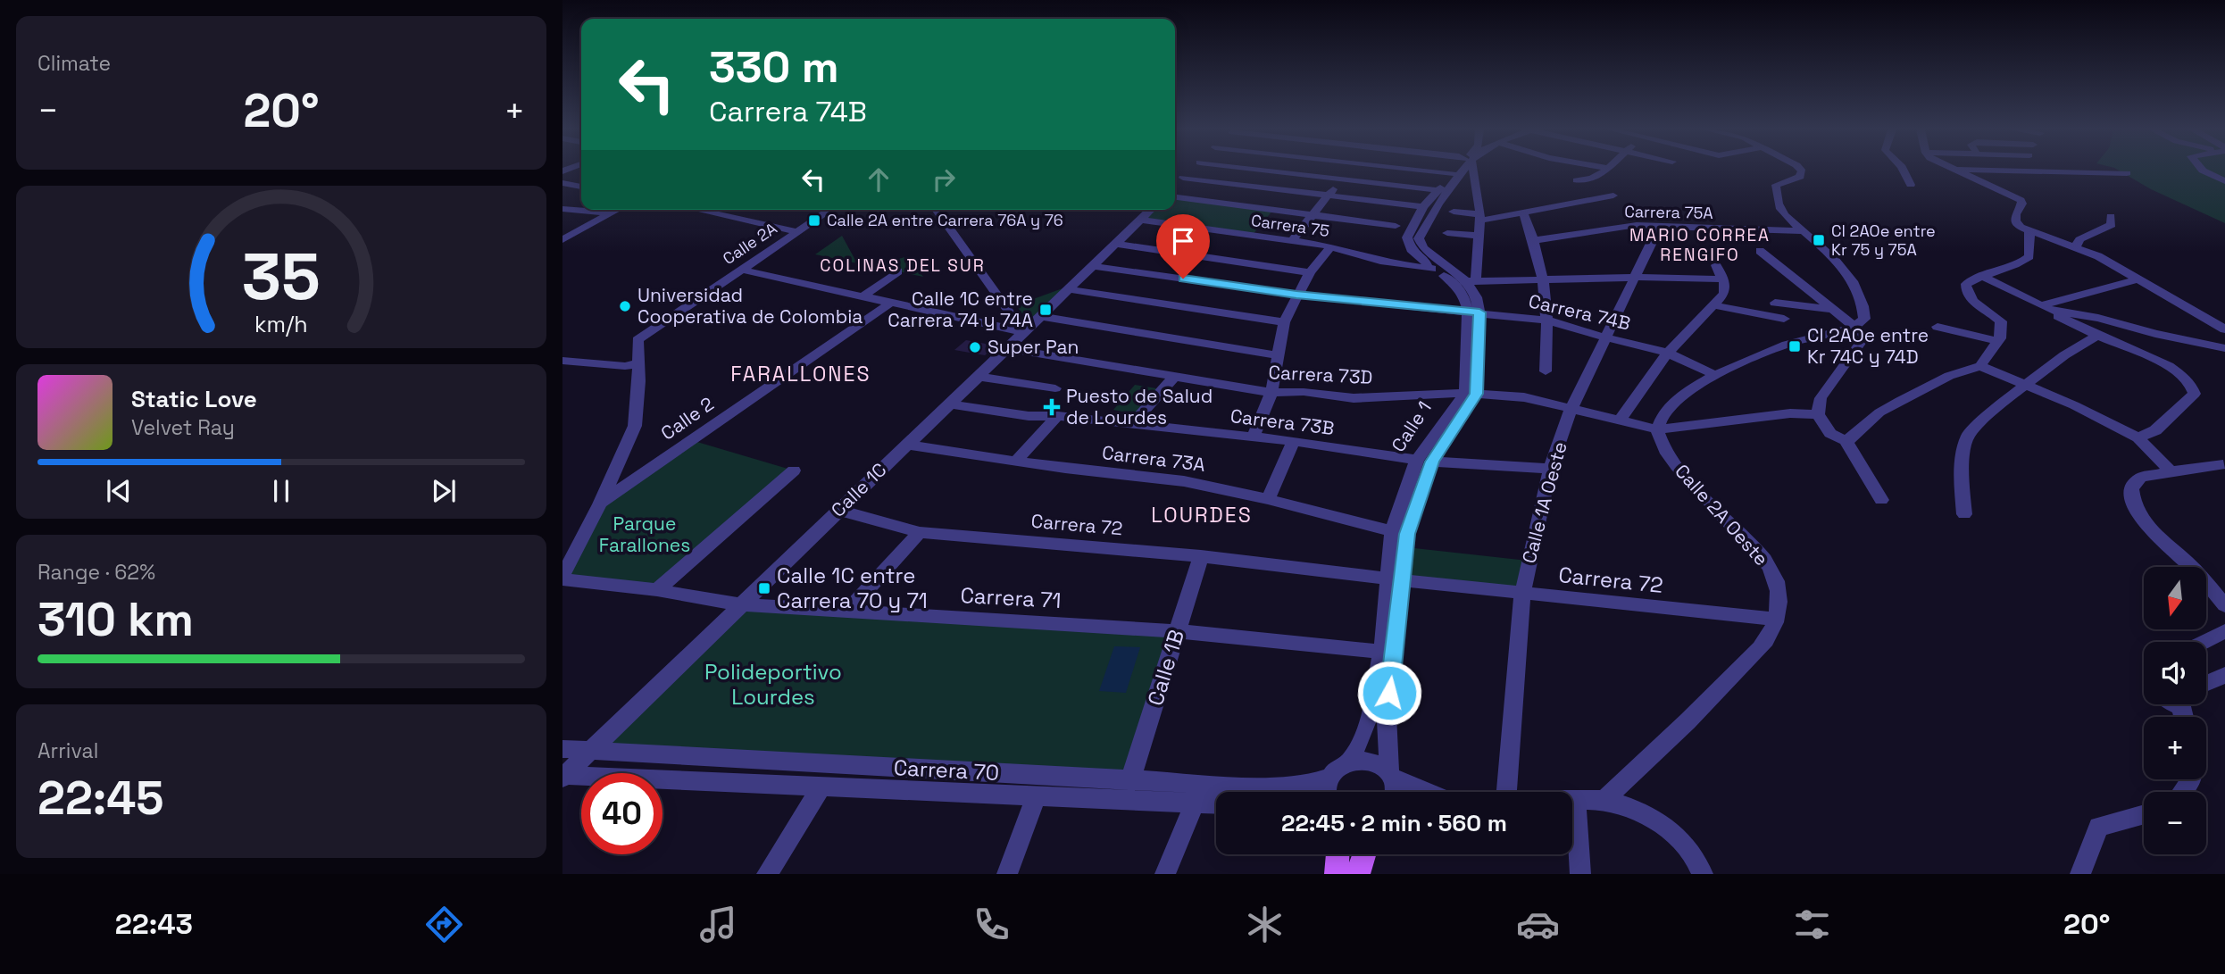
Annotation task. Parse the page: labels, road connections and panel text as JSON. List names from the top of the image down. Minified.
{"streets":{"street":["Carrera 75A","Carrera 75","Calle 2A","Carrera 74B","Carrera 73D","Calle 2","Carrera 73B","Calle 1","Carrera 73A","Calle 1C","Calle 1A Oeste","Calle 2A Oeste","Carrera 72","Carrera 71","Calle 1B","Carrera 70"]},"crossings":[["Carrera 75A","Calle 1A Oeste"],["Carrera 75","Calle 1C"],["Carrera 74B","Calle 1C"],["Carrera 74B","Calle 1A Oeste"],["Carrera 73D","Calle 1"],["Carrera 73D","Calle 1C"],["Carrera 73D","Calle 1A Oeste"],["Carrera 73D","Calle 2A Oeste"],["Carrera 73B","Calle 1"],["Calle 1","Carrera 73A"],["Calle 1","Carrera 72"],["Calle 1","Carrera 71"],["Carrera 73A","Calle 1C"],["Calle 1C","Carrera 72"],["Calle 1C","Carrera 71"],["Calle 1C","Carrera 70"],["Calle 1A Oeste","Carrera 72"],["Calle 2A Oeste","Carrera 72"],["Carrera 72","Calle 1B"],["Carrera 71","Calle 1B"],["Calle 1B","Carrera 70"]],"districts":["MARIO CORREA RENGIFO","COLINAS DEL SUR","FARALLONES","LOURDES"],"parks":["Parque Farallones","Polideportivo Lourdes"],"places":{"transit":["Calle 2A entre Carrera 76A y 76","Cl 2AOe entre Kr 75 y 75A","Calle 1C entre Carrera 74 y 74A","Cl 2AOe entre Kr 74C y 74D","Calle 1C entre Carrera 70 y 71"],"other":["Universidad Cooperativa de Colombia","Super Pan"],"health":["Puesto de Salud de Lourdes"]},"north":"bottom","page":{"tile":["Climate",["Range · 62%","310 km"],["Arrival","22:45"]],"turn":["330 m","Carrera 74B"],"heat":["−","20°","+"],"song":["Static Love","Velvet Ray"],"map_buttons":["+","−"],"limit":"40","trip":"22:45 · 2 min · 560 m","tabs":["22:43","20°"],"gauge":["35","km/h"]}}
